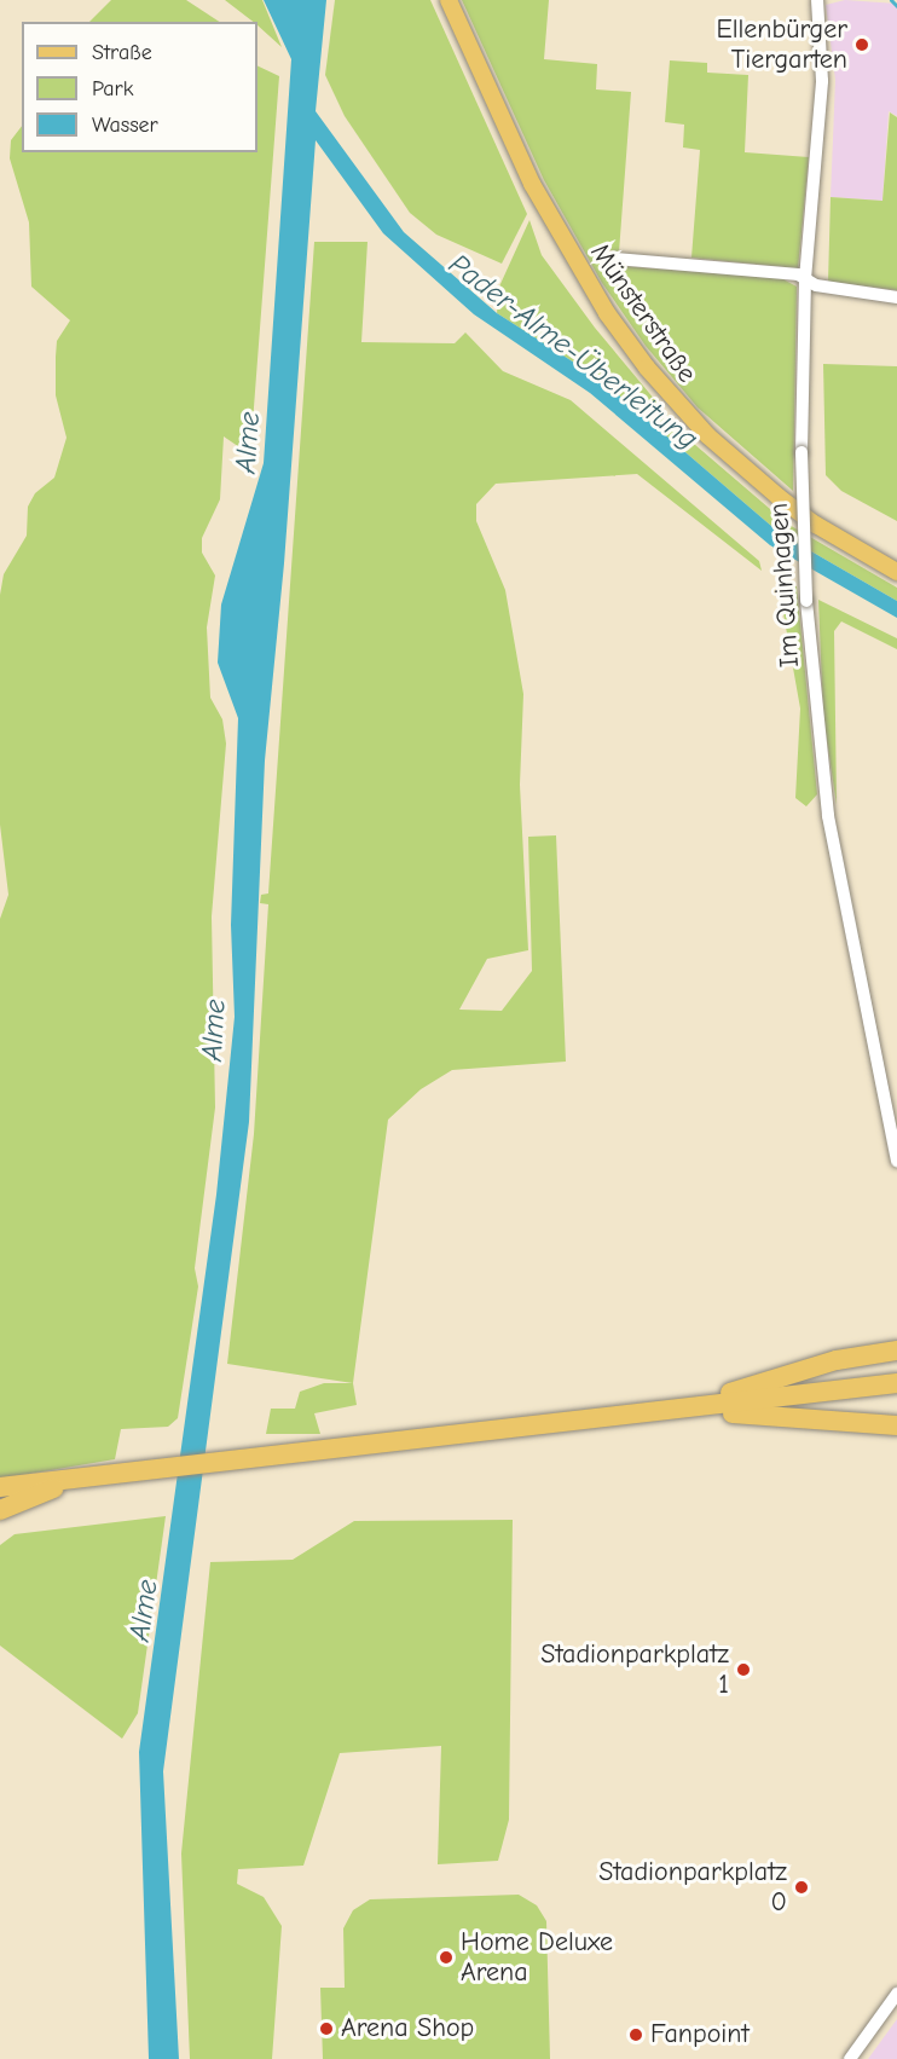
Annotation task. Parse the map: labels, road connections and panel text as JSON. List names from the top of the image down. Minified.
{"streets":{"main road":["Münsterstraße"],"street":["Im Quinhagen"]},"water":["Pader-Alme-Überleitung","Alme"],"places":["Ellenbürger Tiergarten","Stadionparkplatz 1","Stadionparkplatz 0","Home Deluxe Arena","Arena Shop","Fanpoint"],"legend":["Straße","Park","Wasser"]}
